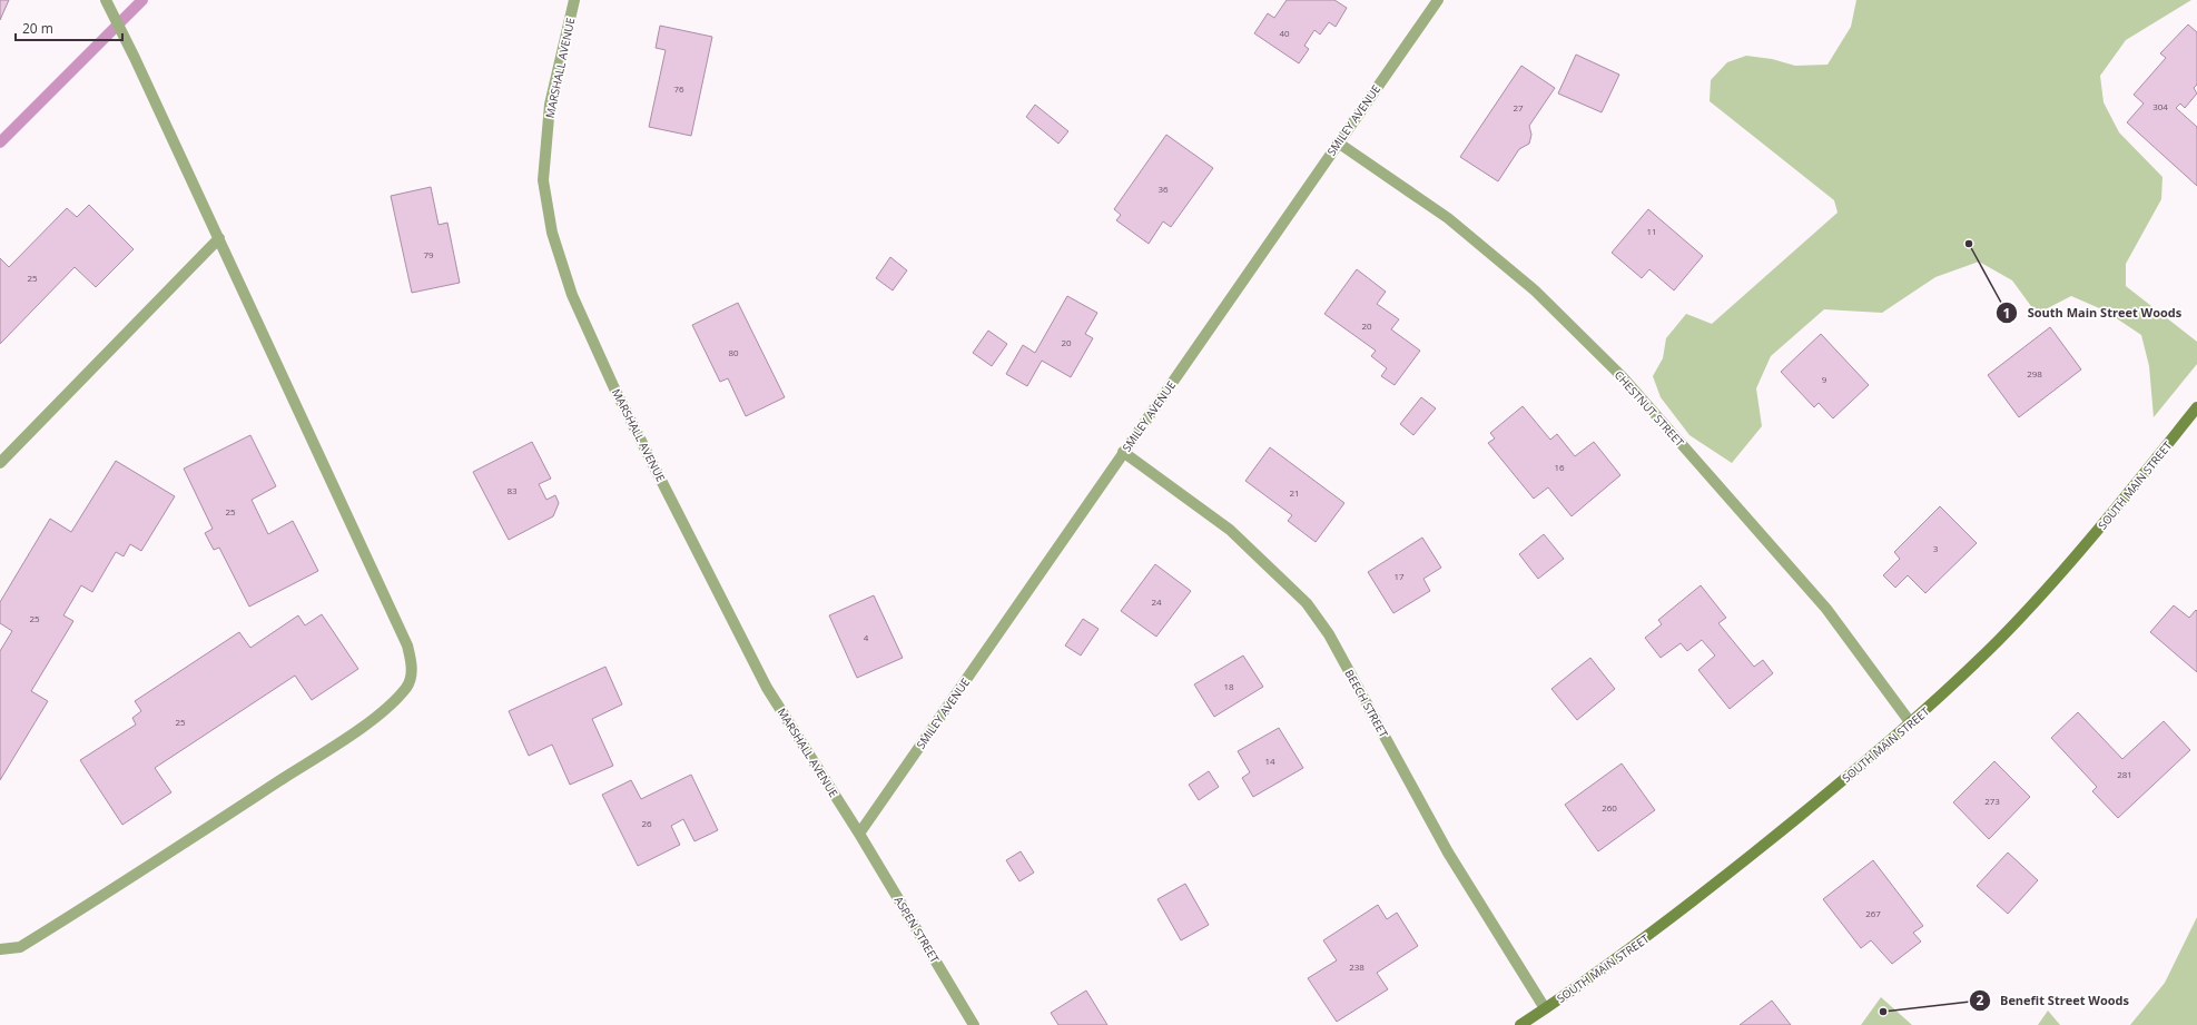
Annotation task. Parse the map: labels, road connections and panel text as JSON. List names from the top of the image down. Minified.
{"streets":{"main road":["SOUTH MAIN STREET"],"street":["MARSHALL AVENUE","SMILEY AVENUE","CHESTNUT STREET","BEECH STREET","ASPEN STREET"]},"crossings":[["MARSHALL AVENUE","SMILEY AVENUE"],["MARSHALL AVENUE","ASPEN STREET"],["SMILEY AVENUE","CHESTNUT STREET"],["SMILEY AVENUE","BEECH STREET"],["SMILEY AVENUE","ASPEN STREET"],["CHESTNUT STREET","SOUTH MAIN STREET"],["SOUTH MAIN STREET","BEECH STREET"]],"places":["South Main Street Woods","Benefit Street Woods"],"house_numbers":["40","76","304","27","36","11","79","25","20","20","80","298","9","16","83","21","25","3","17","24","25","4","18","25","14","281","273","260","26","267","238"],"scale_bar":"20 m"}
